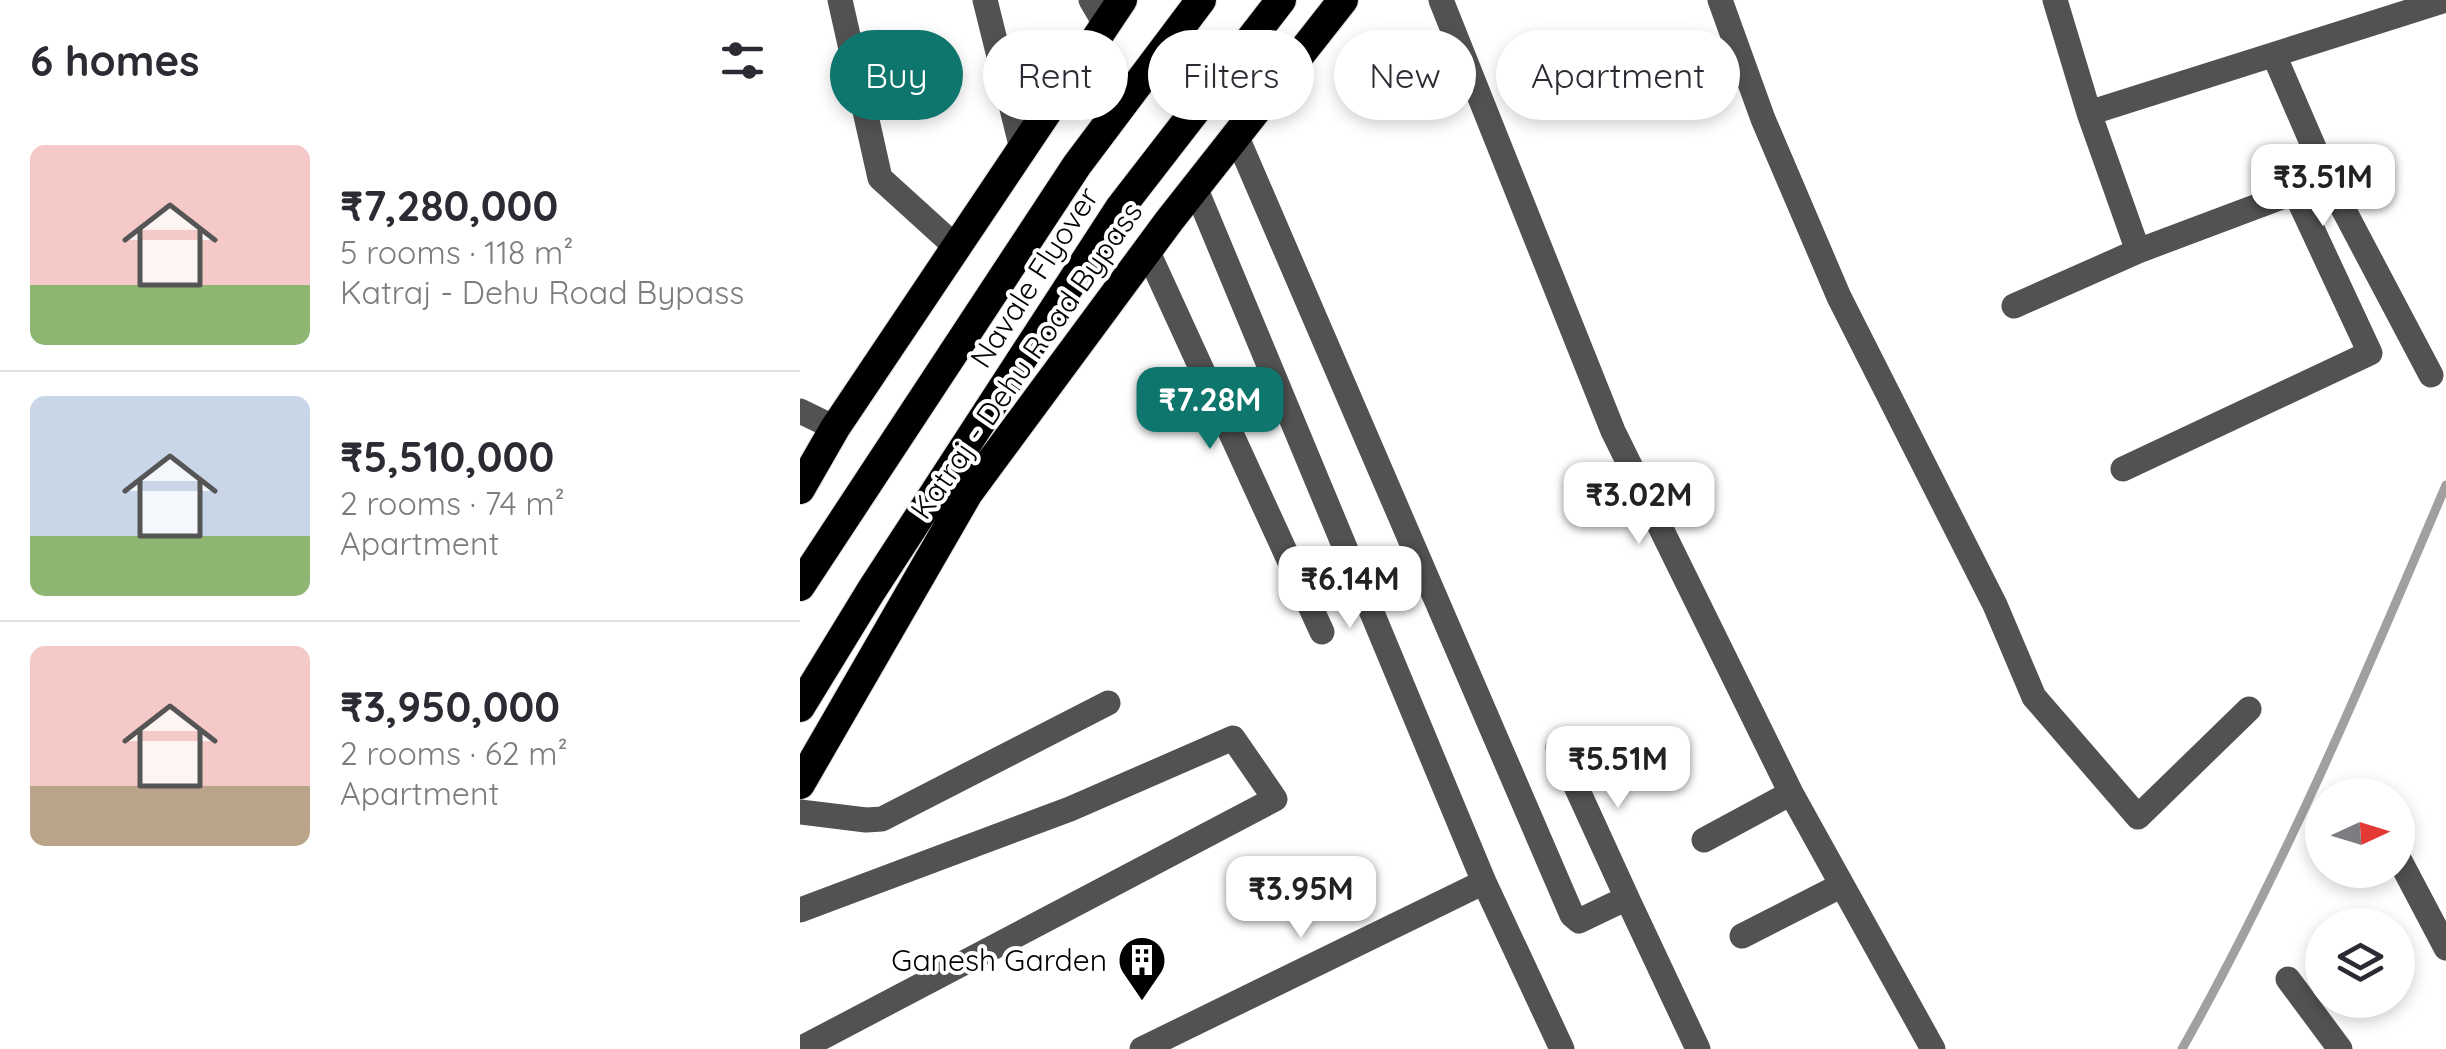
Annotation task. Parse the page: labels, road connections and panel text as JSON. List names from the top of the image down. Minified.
{"streets":{"highway":["Navale Flyover","Katraj - Dehu Road Bypass"]},"places":{"building":["Ganesh Garden"]},"north":"right","page":{"heading":"6 homes","chip":["Buy","Rent","Filters","New","Apartment"],"list":[{"name":"₹7,280,000","note":"5 rooms · 118 m² · Katraj - Dehu Road Bypass"},{"name":"₹5,510,000","note":"2 rooms · 74 m² · Apartment"},{"name":"₹3,950,000","note":"2 rooms · 62 m² · Apartment"}],"price":["₹3.51M","₹7.28M","₹3.02M","₹6.14M","₹5.51M","₹3.95M"]}}
